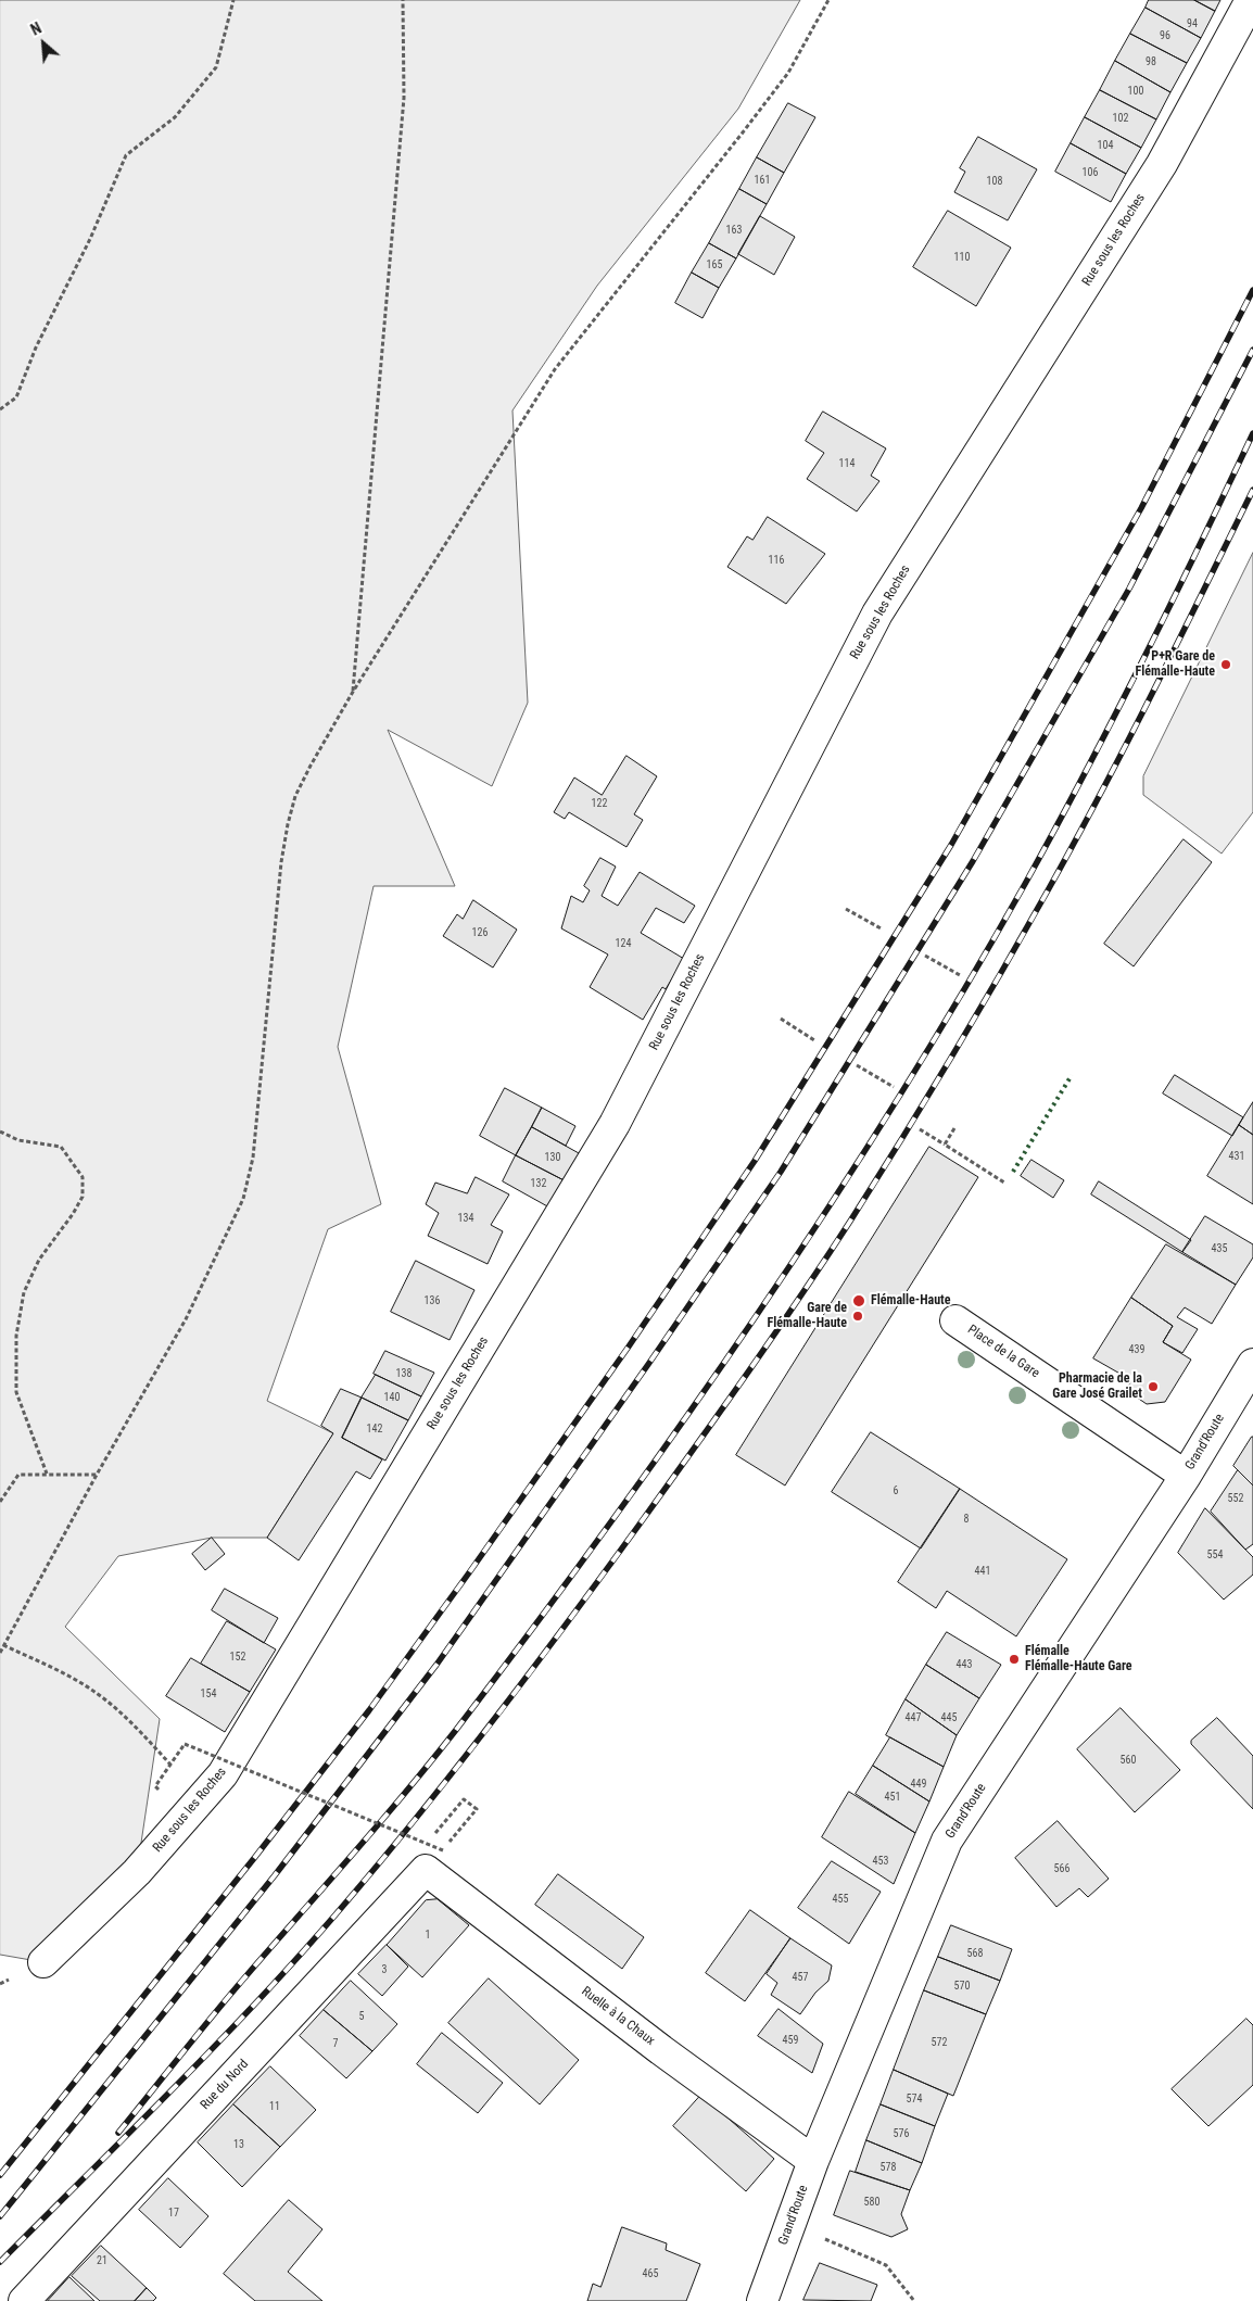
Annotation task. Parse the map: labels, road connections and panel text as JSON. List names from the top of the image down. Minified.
{"streets":{"street":["Rue sous les Roches","Place de la Gare","Grand'Route","Ruelle à la Chaux","Rue du Nord"]},"crossings":[["Place de la Gare","Grand'Route"],["Grand'Route","Ruelle à la Chaux"],["Ruelle à la Chaux","Rue du Nord"]],"places":["P+R Gare de Flémalle-Haute","Flémalle-Haute","Gare de Flémalle-Haute","Pharmacie de la Gare José Grailet","Flémalle Flémalle-Haute Gare"],"house_numbers":["94","96","98","100","102","104","106","161","108","163","110","165","114","116","122","126","124","431","130","132","134","435","136","439","138","140","142","6","552","8","554","441","152","443","154","447","445","560","449","451","453","566","455","1","568","3","457","570","5","459","572","7","574","11","576","13","578","580","17","21","465"],"north":"top left"}
